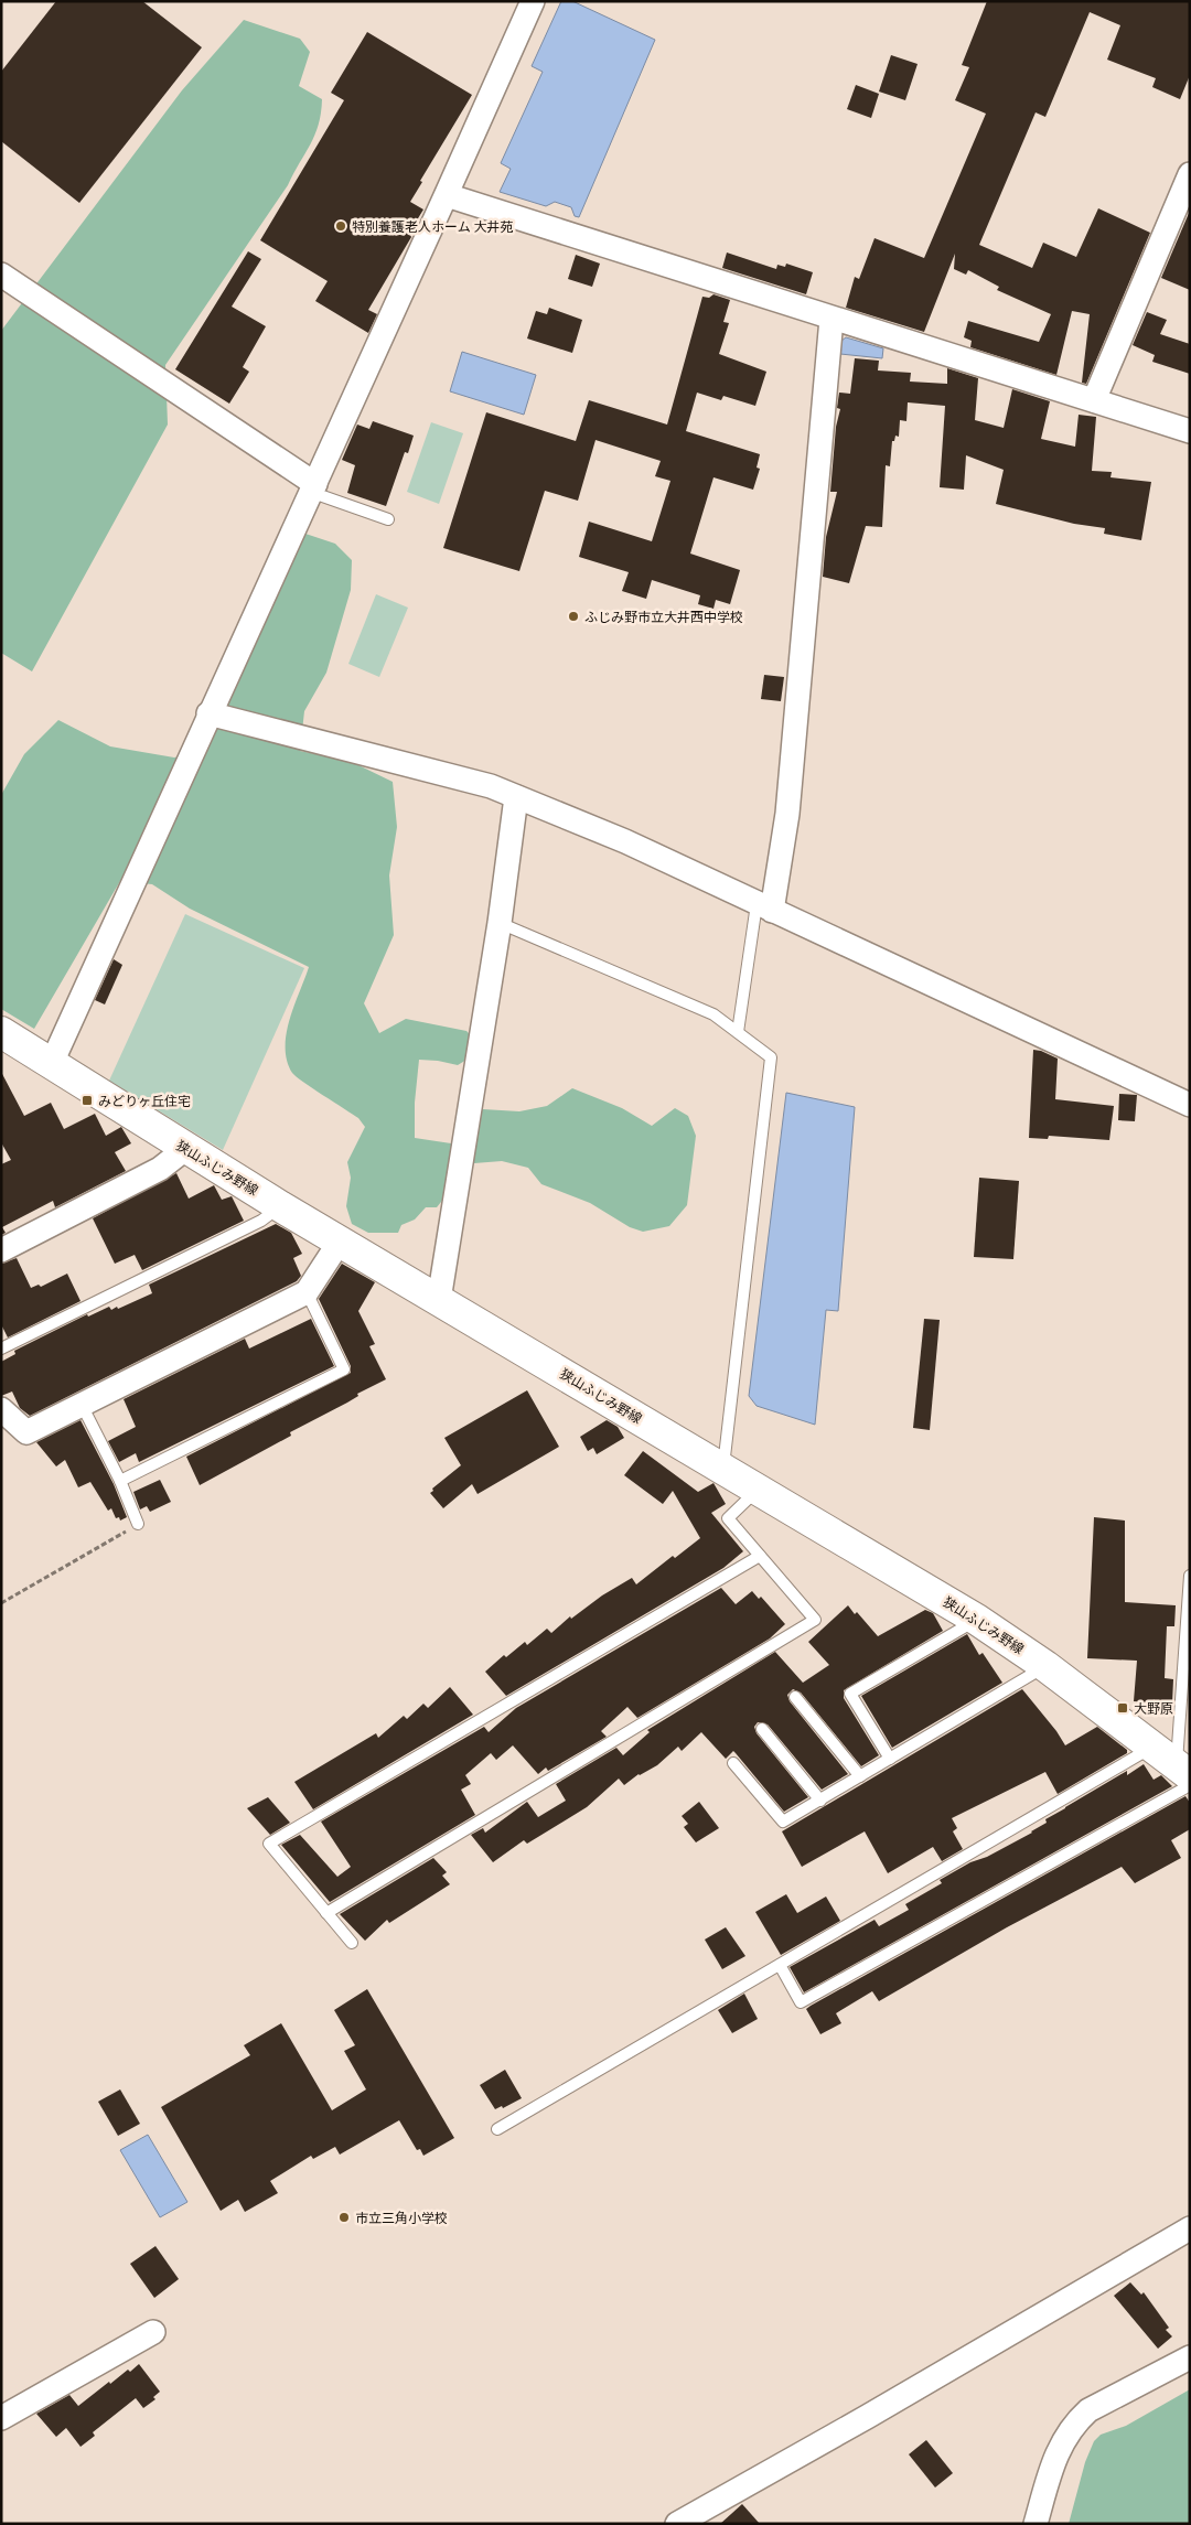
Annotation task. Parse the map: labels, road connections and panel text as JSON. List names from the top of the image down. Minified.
{"streets":{"main road":["狭山ふじみ野線"]},"places":{"other":["特別養護老人ホーム 大井苑","ふじみ野市立大井西中学校","市立三角小学校"],"transit":["みどりヶ丘住宅","大野原"]}}
